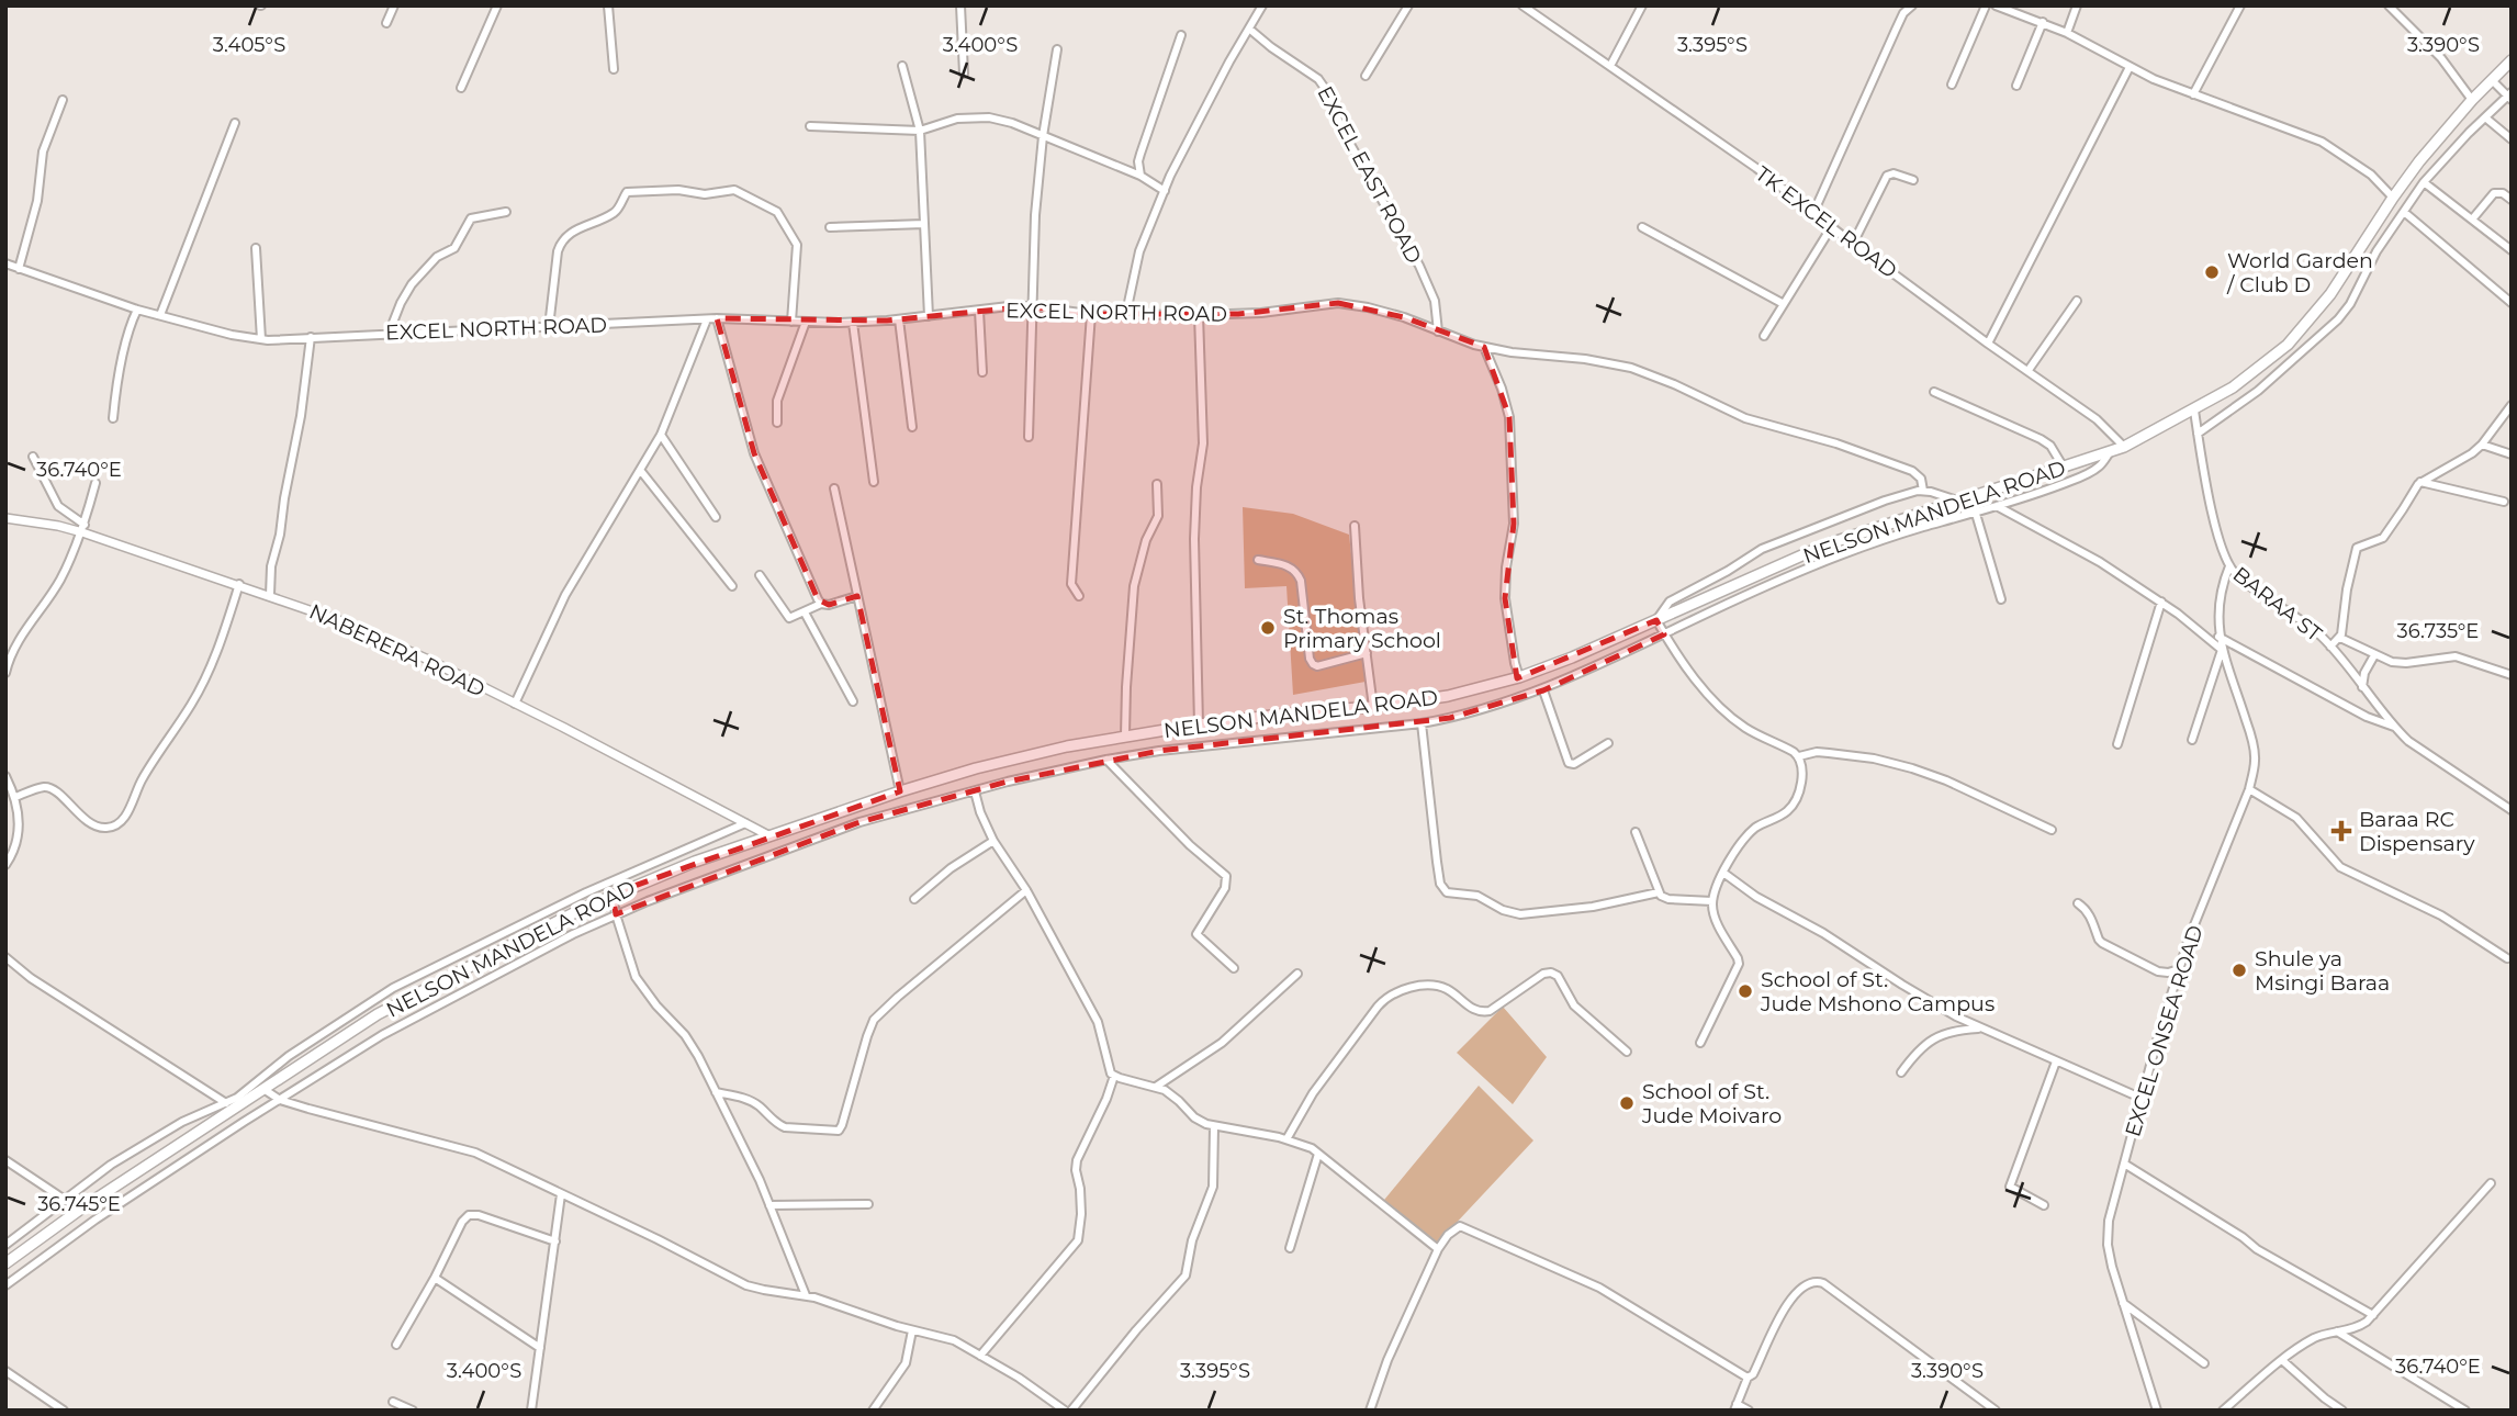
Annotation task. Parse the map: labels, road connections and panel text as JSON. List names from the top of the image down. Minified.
{"streets":{"main road":["NELSON MANDELA ROAD"],"street":["EXCEL EAST ROAD","TK EXCEL ROAD","EXCEL NORTH ROAD","BARAA ST","NABERERA ROAD","EXCEL ONSEA ROAD"]},"crossings":[["EXCEL EAST ROAD","EXCEL NORTH ROAD"],["TK EXCEL ROAD","NELSON MANDELA ROAD"],["NELSON MANDELA ROAD","BARAA ST"],["NELSON MANDELA ROAD","NABERERA ROAD"],["BARAA ST","EXCEL ONSEA ROAD"]],"places":{"other":["World Garden / Club D","St. Thomas Primary School","Shule ya Msingi Baraa","School of St. Jude Mshono Campus","School of St. Jude Moivaro"],"health":["Baraa RC Dispensary"]},"coordinates":["3.405°S","3.400°S","3.395°S","3.390°S","36.740°E","36.735°E","36.745°E"]}
